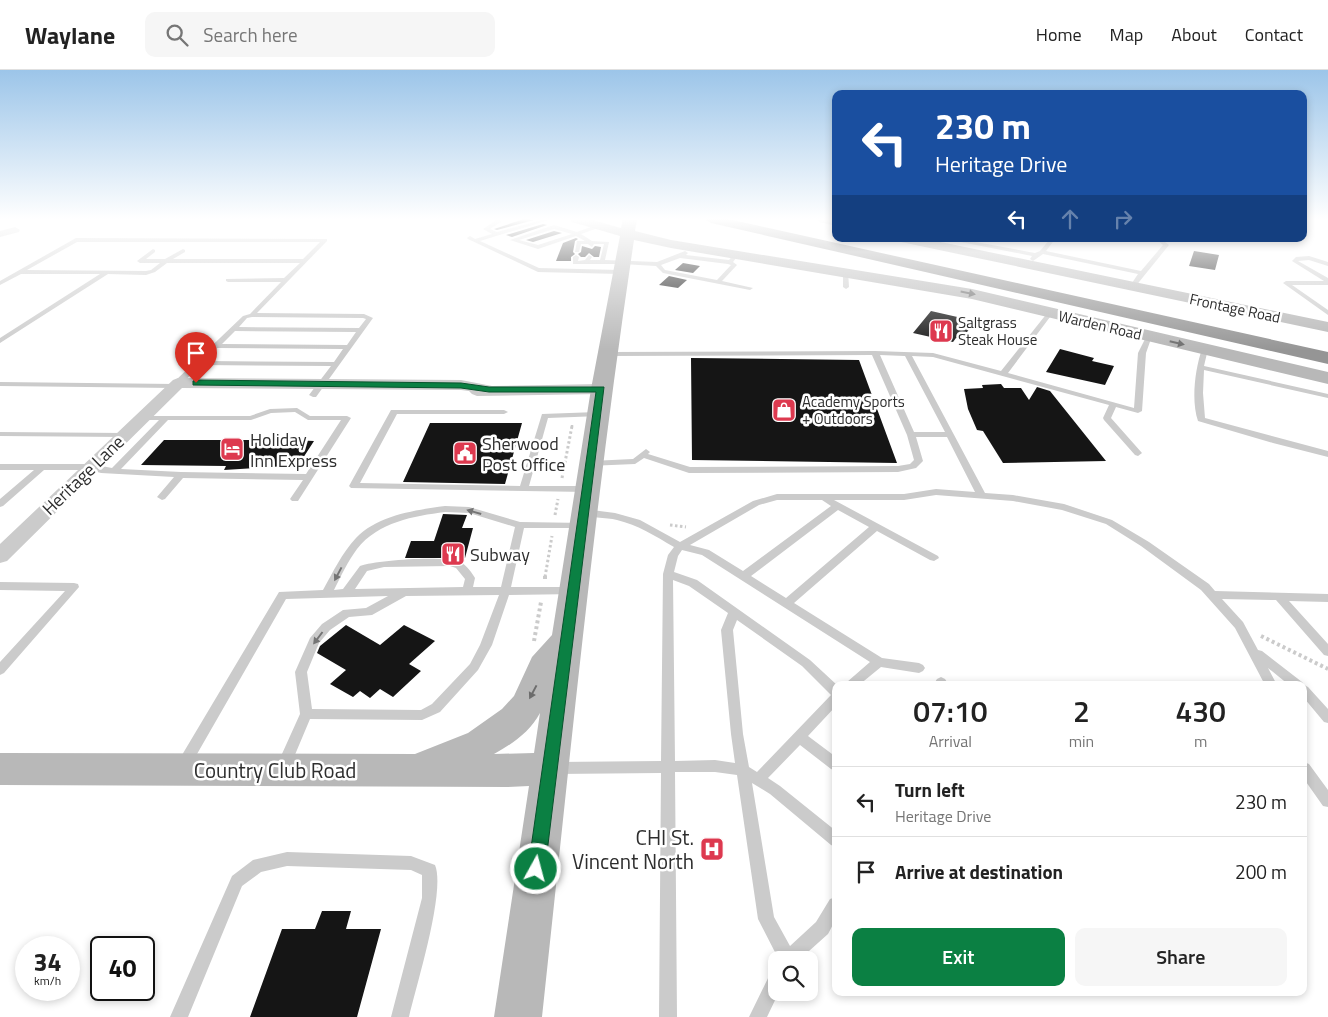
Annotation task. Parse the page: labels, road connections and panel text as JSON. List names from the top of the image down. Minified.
{"streets":{"main road":["Frontage Road","Warden Road","Country Club Road"],"street":["Heritage Lane"]},"one_way":["Warden Road"],"places":{"restaurant":["Saltgrass Steak House","Subway"],"shop":["Academy Sports + Outdoors"],"hotel":["Holiday Inn Express"],"public building":["Sherwood Post Office"],"hospital":["CHI St. Vincent North"]},"page":{"header":"Waylane","search":"Search here","nav":["Home","Map","About","Contact"],"turn":["230 m","Heritage Drive"],"eta":["07:10","Arrival","2","min","430","m"],"list":[{"name":"Turn left","note":"Heritage Drive","value":"230 m"},{"name":"Arrive at destination","value":"200 m"}],"buttons":["Exit","Share"],"speed":"34 km/h","limit":"40"}}
